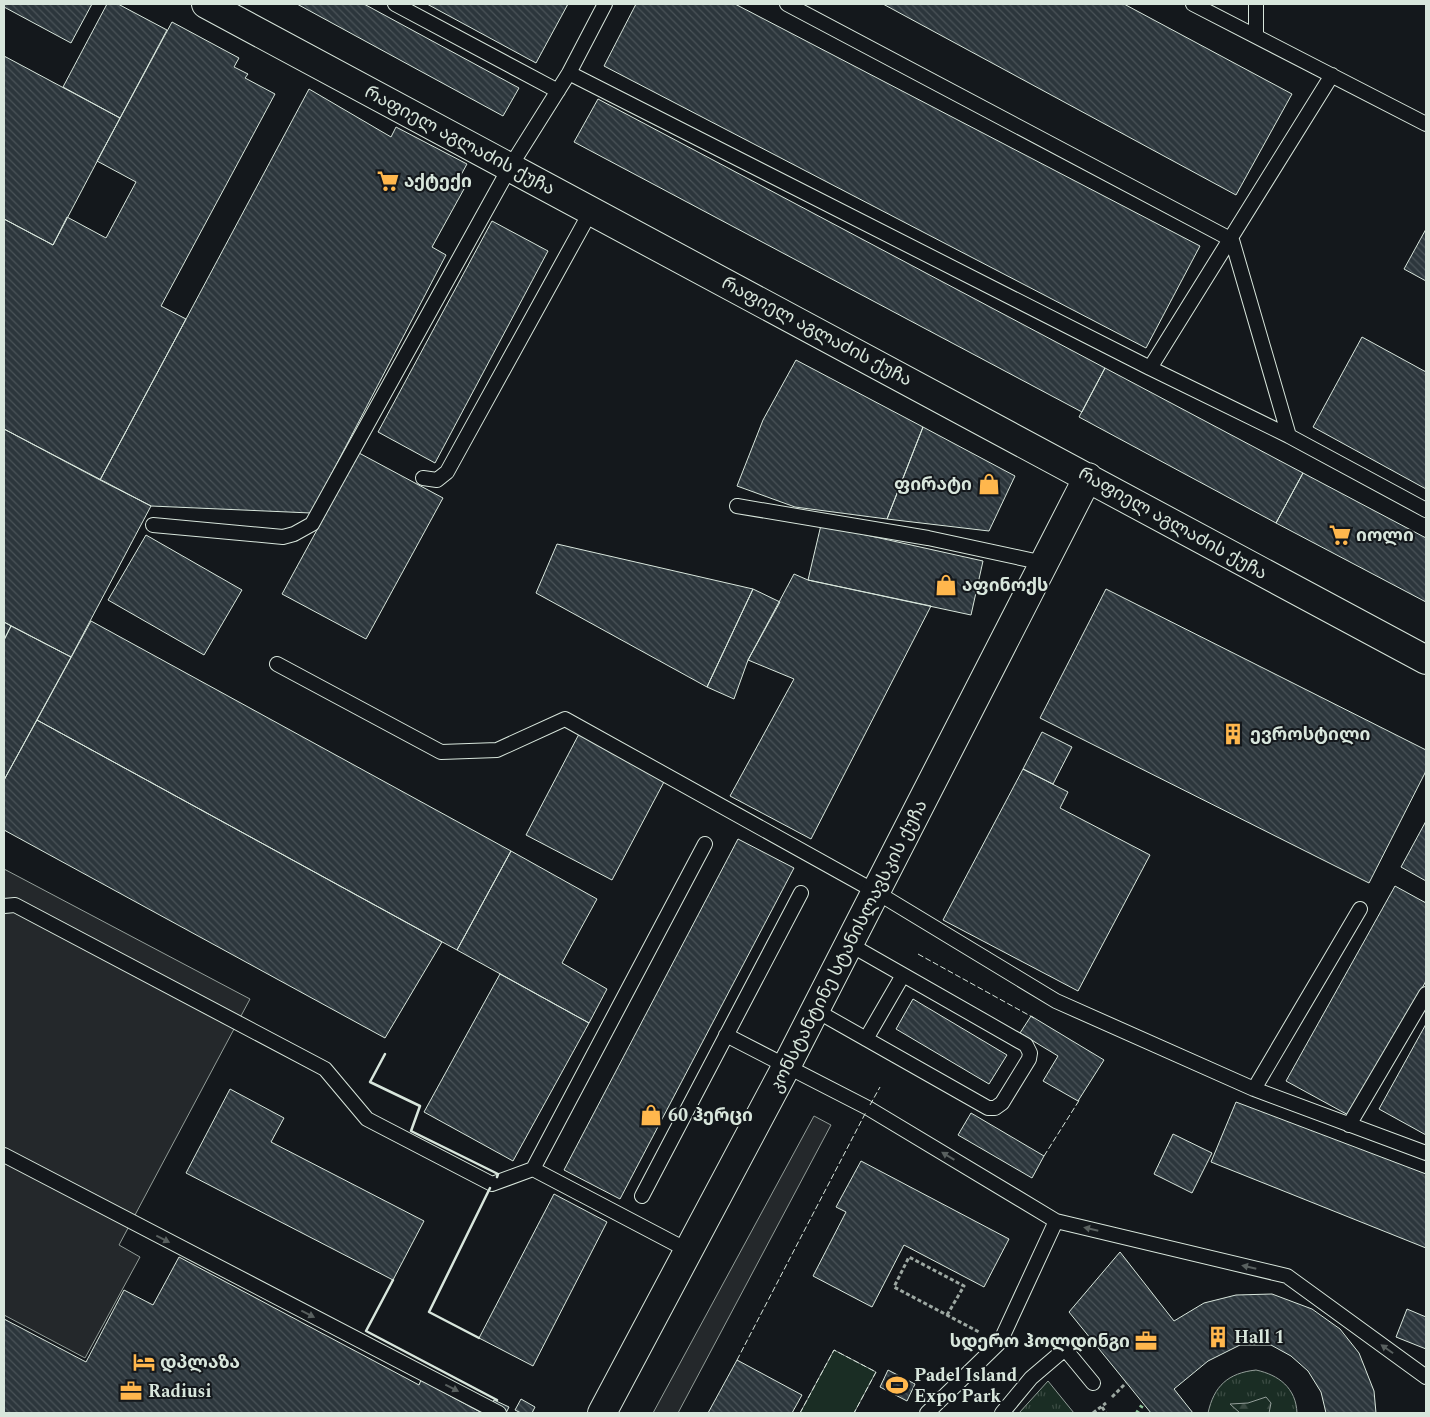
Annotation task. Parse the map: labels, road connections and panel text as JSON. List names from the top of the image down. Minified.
{"streets":{"street":["რაფიელ აგლაძის ქუჩა","კონსტანტინე სტანისლავსკის ქუჩა"]},"crossings":[["რაფიელ აგლაძის ქუჩა","კონსტანტინე სტანისლავსკის ქუჩა"]],"places":{"supermarket":["აქტექი","იოლი"],"shop":["ფირატი","აფინოქს","60 ჰერცი"],"building":["ევროსტილი","Hall 1"],"office":["სდერო ჰოლდინგი","Radiusi"],"hotel":["დპლაზა"],"sports":["Padel Island Expo Park"]}}
